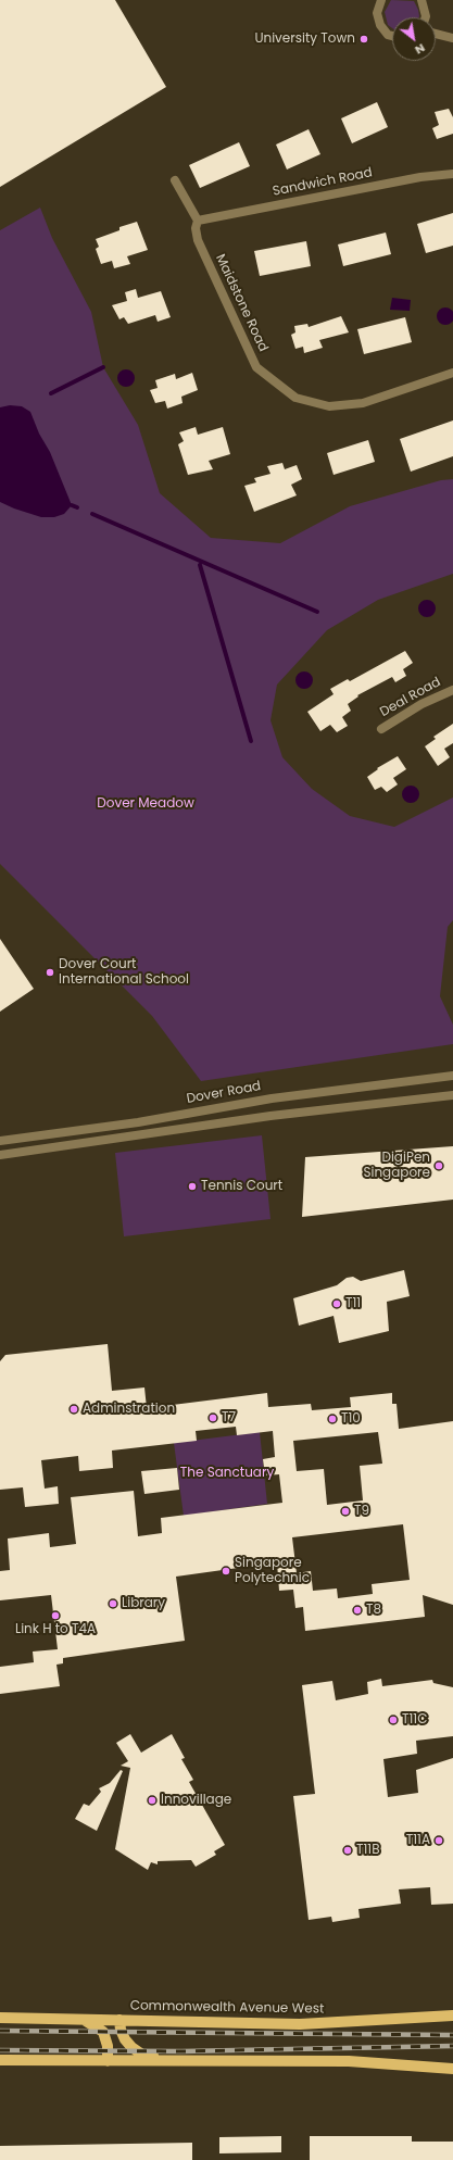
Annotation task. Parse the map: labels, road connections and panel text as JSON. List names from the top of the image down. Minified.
{"streets":{"main road":["Commonwealth Avenue West"],"street":["Sandwich Road","Maidstone Road","Deal Road","Dover Road"]},"crossings":[["Sandwich Road","Maidstone Road"]],"parks":["Dover Meadow","The Sanctuary"],"places":["University Town","Dover Court International School","DigiPen Singapore","Tennis Court","T11","Adminstration","T7","T10","T9","Singapore Polytechnic","Library","T8","Link H to T4A","T11C","Innovillage","T11A","T11B"],"north":"bottom right"}
